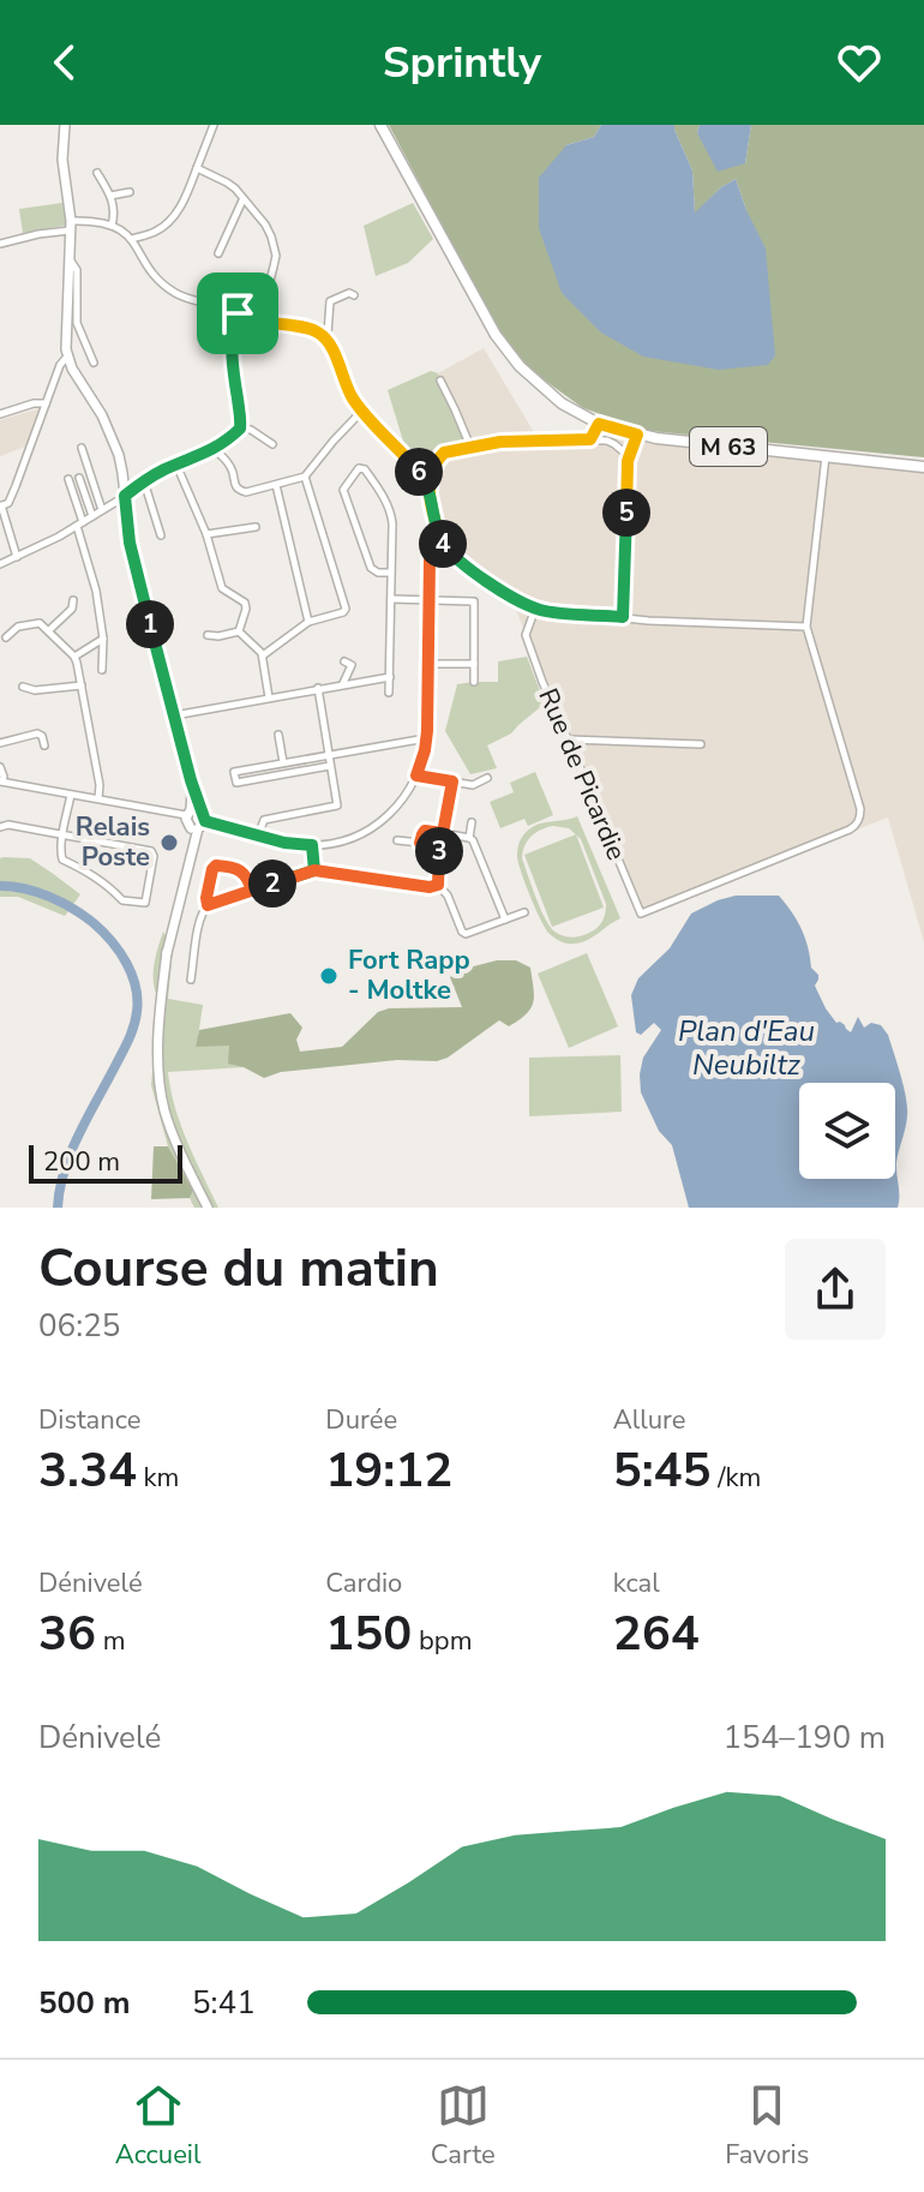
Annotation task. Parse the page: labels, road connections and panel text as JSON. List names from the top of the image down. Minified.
{"streets":{"main road":["M 63"],"street":["Rue de Picardie"]},"water":["Plan d'Eau Neubiltz"],"places":["Relais Poste","Fort Rapp - Moltke"],"scale_bar":"200 m","page":{"header":"Sprintly","pins":["6","5","4","1","3","2"],"scale":"200 m","heading":["Course du matin","06:25"],"stats":[["Distance","3.34 km"],["Durée","19:12"],["Allure","5:45 /km"],["Dénivelé","36 m"],["Cardio","150 bpm"],["kcal","264"]],"chart":["Dénivelé","154–190 m"],"list":[{"name":"500 m","note":"5:41"}],"tabs":["Accueil","Carte","Favoris"]}}
